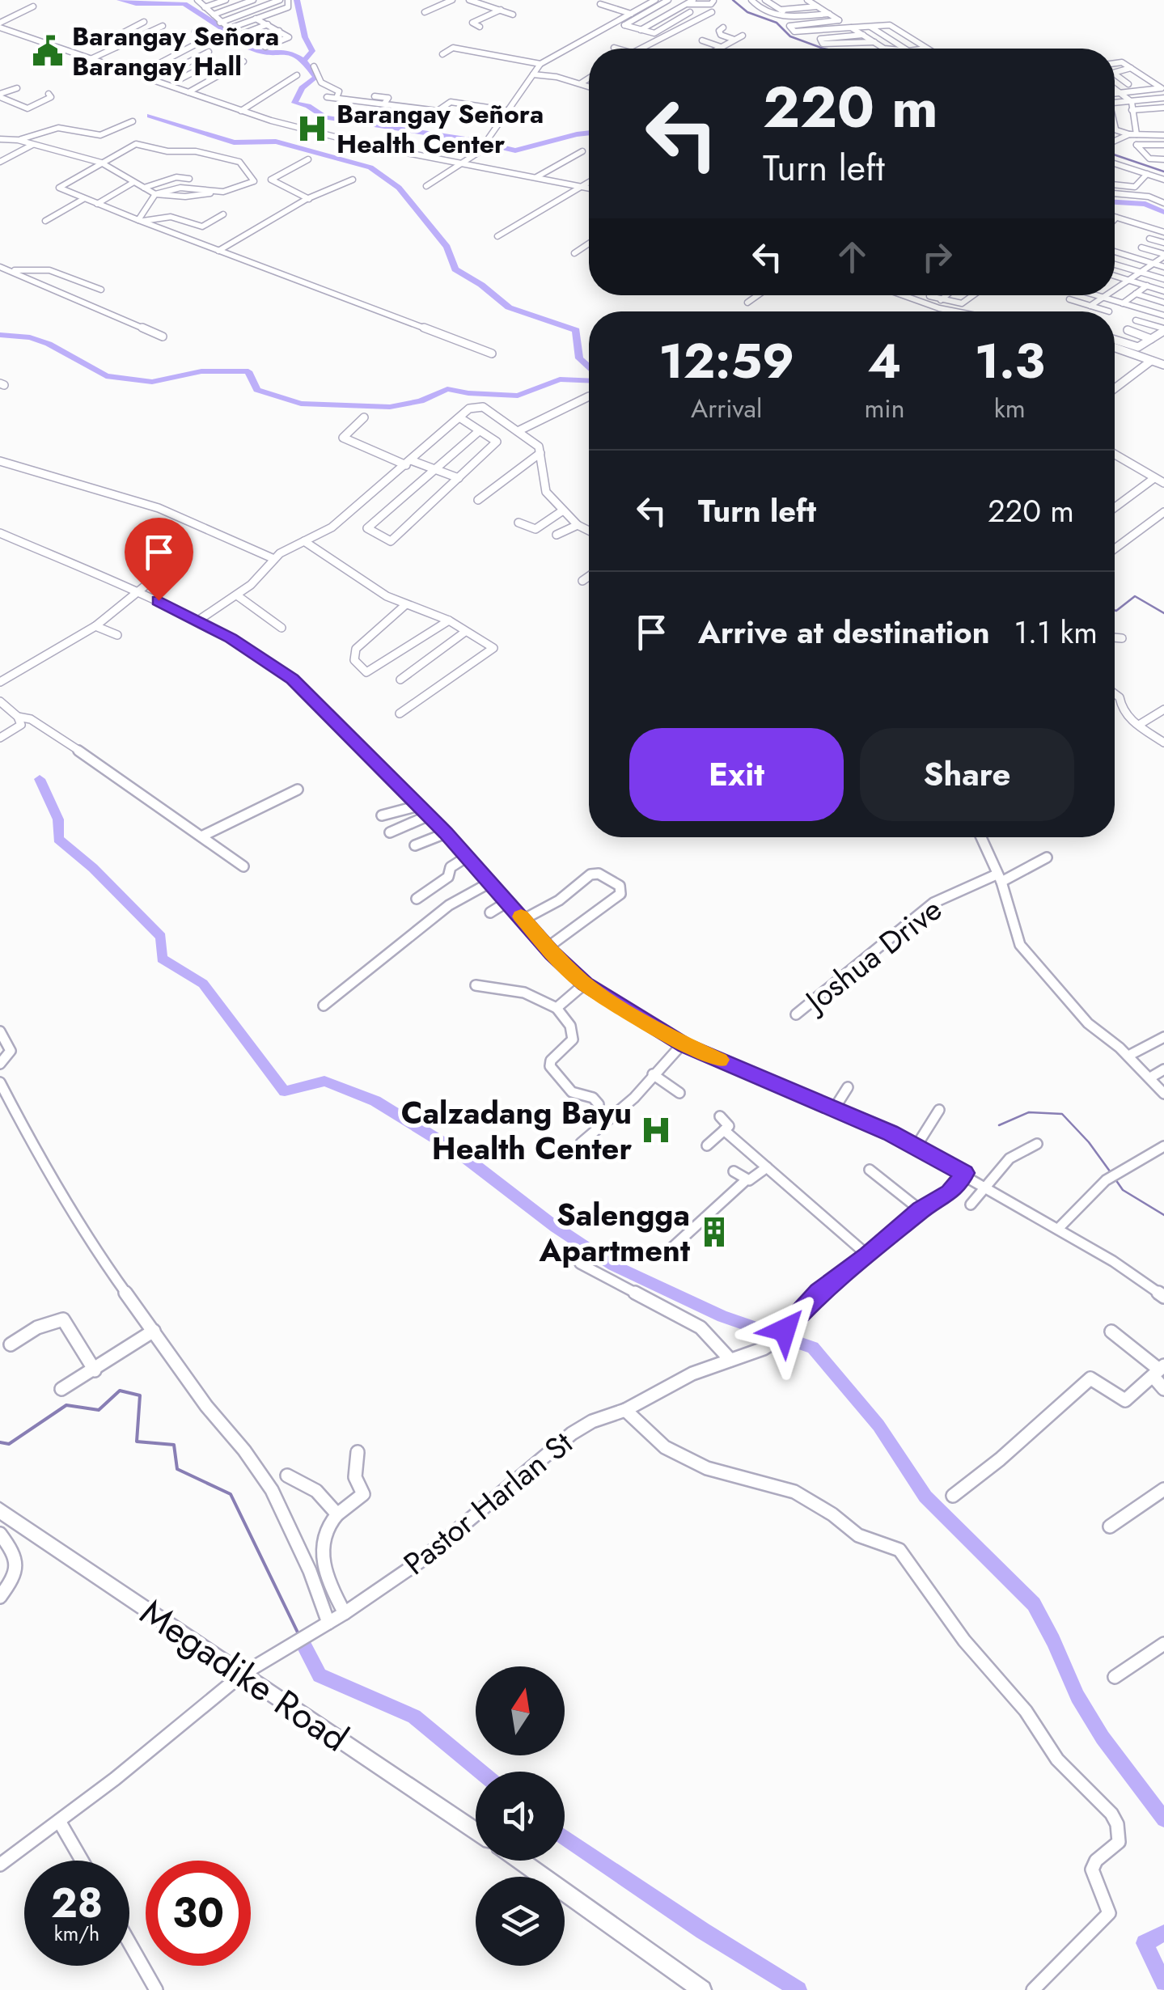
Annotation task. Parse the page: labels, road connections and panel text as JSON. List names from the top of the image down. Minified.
{"streets":{"main road":["Megadike Road"],"street":["Joshua Drive","Pastor Harlan St"]},"crossings":[["Pastor Harlan St","Megadike Road"]],"places":{"public building":["Barangay Señora Barangay Hall"],"hospital":["Barangay Señora Health Center","Calzadang Bayu Health Center"],"building":["Salengga Apartment"]},"north":"top","page":{"turn":["220 m","Turn left"],"eta":["12:59","Arrival","4","min","1.3","km"],"list":[{"name":"Turn left","value":"220 m"},{"name":"Arrive at destination","value":"1.1 km"}],"buttons":["Exit","Share"],"speed":"28 km/h","limit":"30"}}
